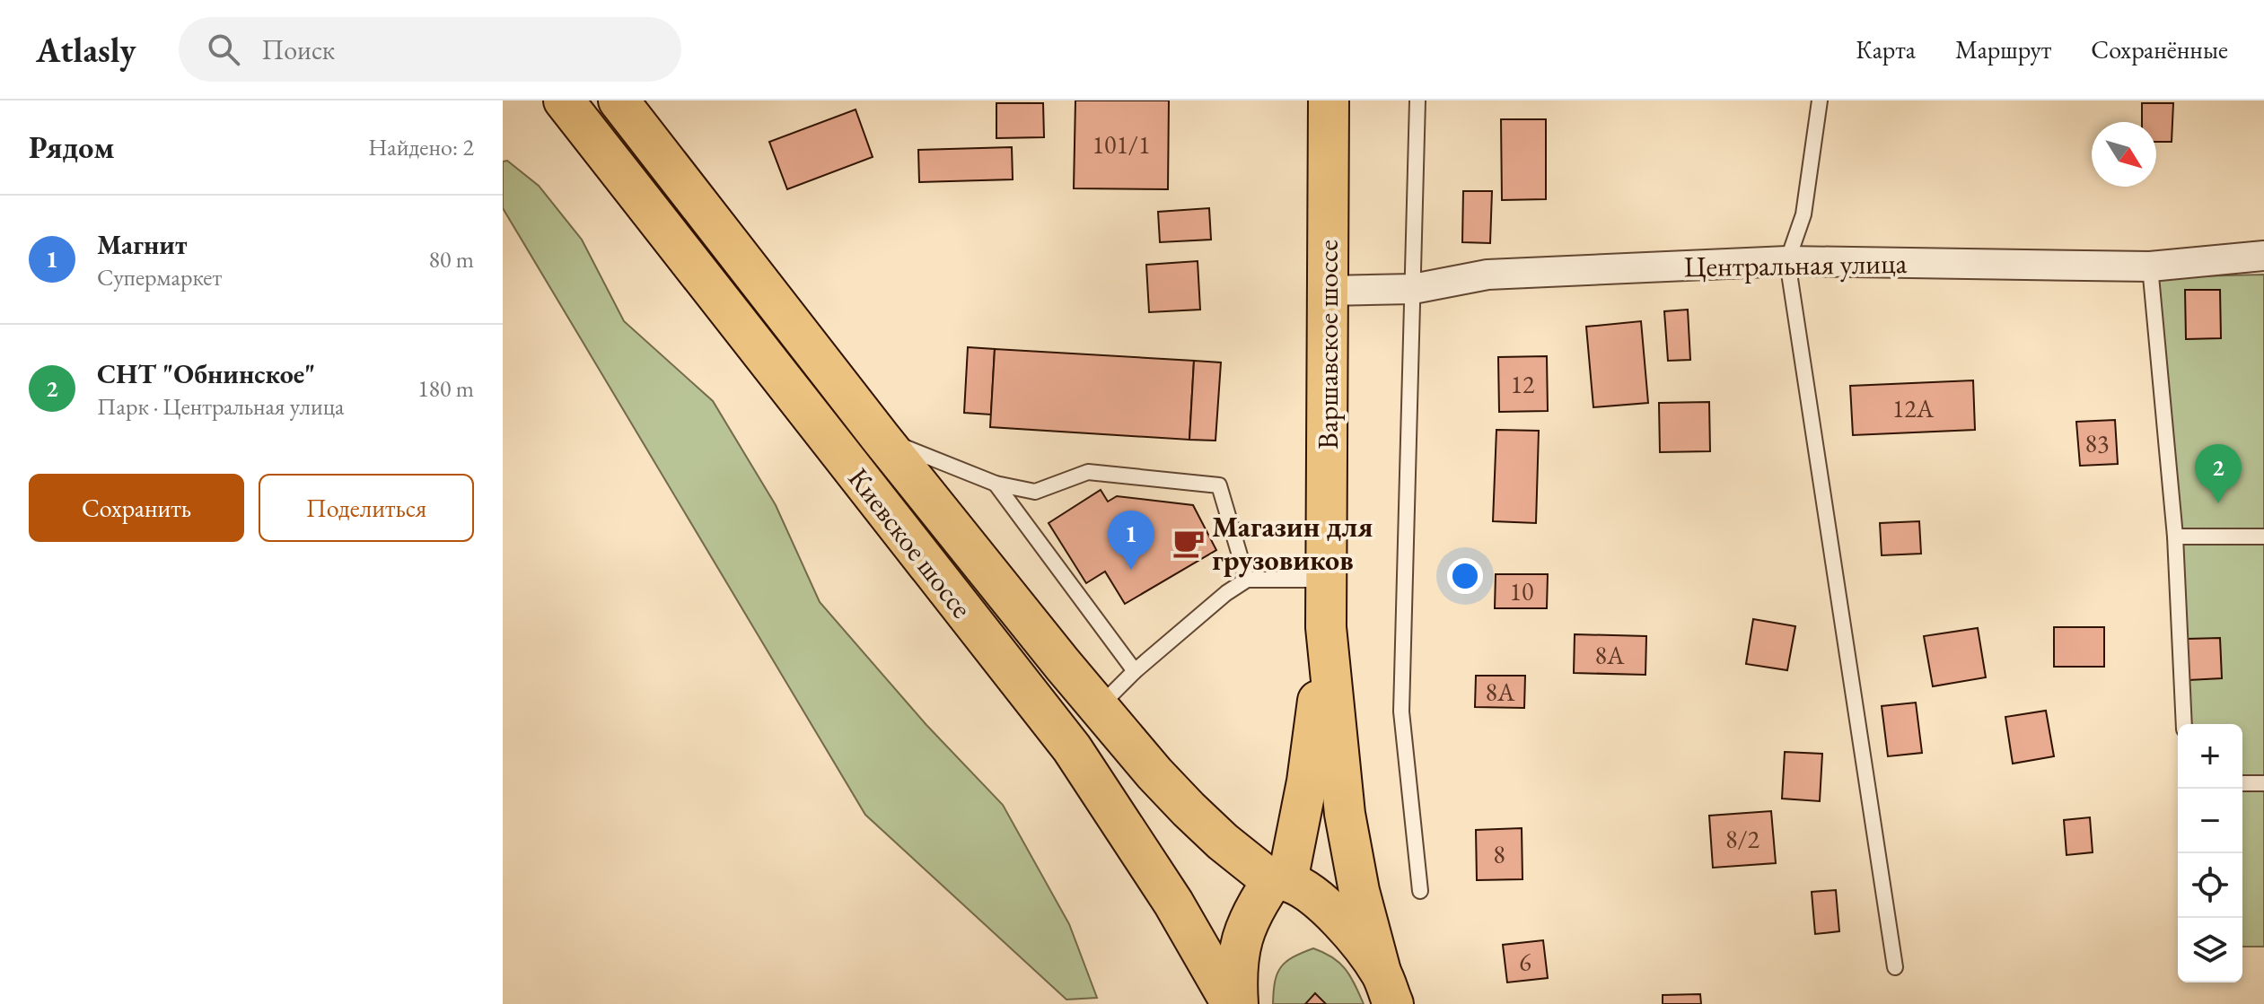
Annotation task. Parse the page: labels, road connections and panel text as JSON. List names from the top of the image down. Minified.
{"streets":{"main road":["Варшавское шоссе","Киевское шоссе"],"street":["Центральная улица"]},"crossings":[["Центральная улица","Варшавское шоссе"]],"places":{"cafe":["Магазин для грузовиков"]},"house_numbers":["101/1","12","12А","83","10","8А","8А","8/2","8","6"],"north":"bottom right","page":{"header":"Atlasly","search":"Поиск","nav":["Карта","Маршрут","Сохранённые"],"heading":["Рядом","Найдено: 2"],"list":[{"mark":"1","name":"Магнит","note":"Супермаркет","value":"80 m"},{"mark":"2","name":"СНТ \"Обнинское\"","note":"Парк · Центральная улица","value":"180 m"}],"pins":["2","1"],"buttons":["Сохранить","Поделиться"],"map_buttons":["+","−"]}}
